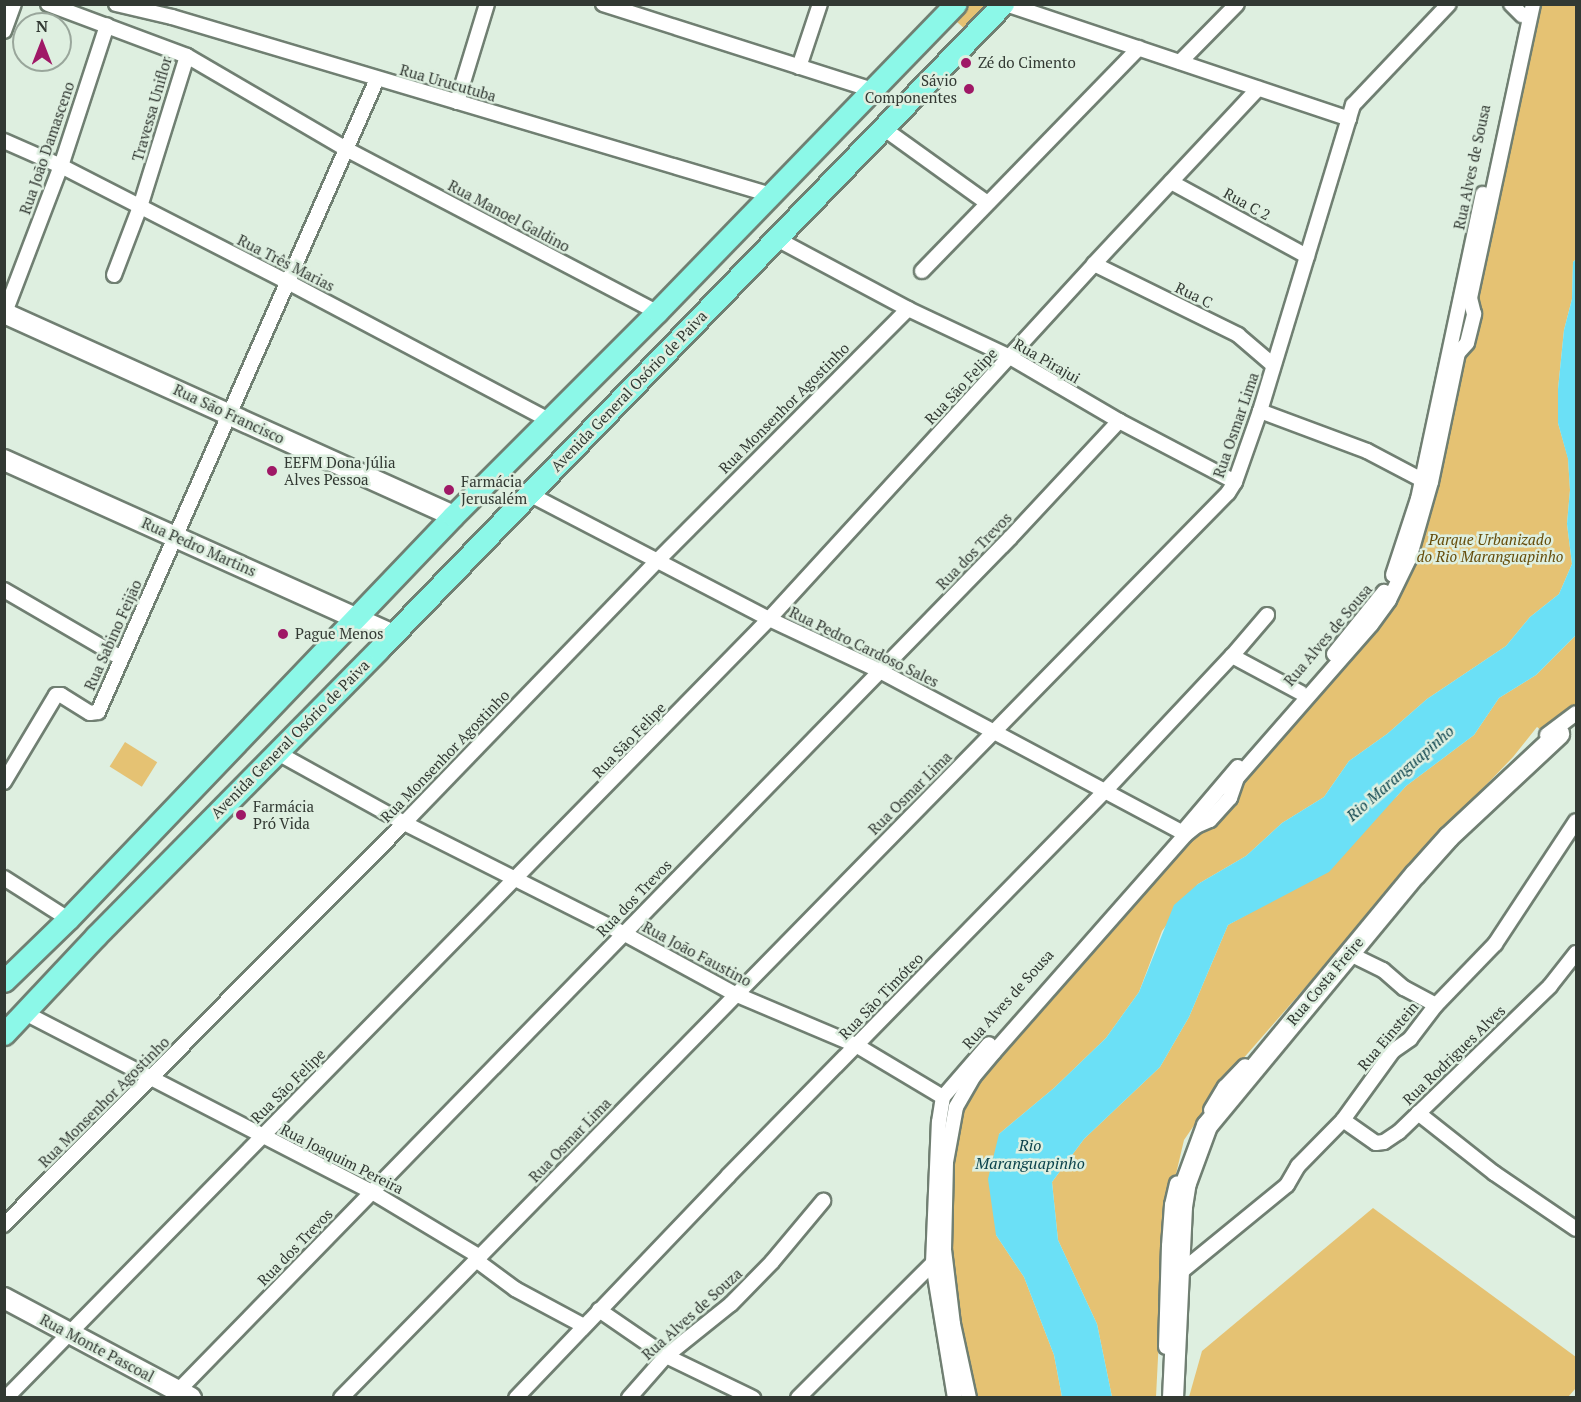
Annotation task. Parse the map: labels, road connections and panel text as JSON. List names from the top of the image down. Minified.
{"streets":{"main road":["Avenida General Osório de Paiva"],"street":["Rua Urucutuba","Travessa Uniflor","Rua João Damasceno","Rua Alves de Sousa","Rua C 2","Rua Manoel Galdino","Rua Três Marias","Rua C","Rua Pirajui","Rua São Felipe","Rua Monsenhor Agostinho","Rua São Francisco","Rua Osmar Lima","Rua Pedro Martins","Rua dos Trevos","Rua Sabino Feijão","Rua Pedro Cardoso Sales","Rua João Faustino","Rua Costa Freire","Rua São Timóteo","Rua Einstein","Rua Rodrigues Alves","Rua Joaquim Pereira","Rua Alves de Souza","Rua Monte Pascoal"]},"crossings":[["Rua Urucutuba","Rua Sabino Feijão"],["Travessa Uniflor","Rua João Damasceno"],["Travessa Uniflor","Rua Manoel Galdino"],["Travessa Uniflor","Rua Três Marias"],["Rua João Damasceno","Rua Três Marias"],["Rua João Damasceno","Rua São Francisco"],["Rua Alves de Sousa","Rua Pedro Cardoso Sales"],["Rua Alves de Sousa","Rua João Faustino"],["Rua C 2","Rua São Felipe"],["Rua C 2","Rua Osmar Lima"],["Rua Manoel Galdino","Rua Sabino Feijão"],["Rua Três Marias","Rua Sabino Feijão"],["Rua C","Rua São Felipe"],["Rua C","Rua Osmar Lima"],["Rua Pirajui","Rua São Felipe"],["Rua Pirajui","Avenida General Osório de Paiva"],["Rua Pirajui","Rua Monsenhor Agostinho"],["Rua Pirajui","Rua Osmar Lima"],["Rua Pirajui","Rua dos Trevos"],["Rua São Felipe","Rua Pedro Cardoso Sales"],["Rua São Felipe","Rua João Faustino"],["Rua São Felipe","Rua Joaquim Pereira"],["Rua São Felipe","Rua Monte Pascoal"],["Avenida General Osório de Paiva","Rua Pedro Martins"],["Avenida General Osório de Paiva","Rua Pedro Cardoso Sales"],["Avenida General Osório de Paiva","Rua João Faustino"],["Avenida General Osório de Paiva","Rua Joaquim Pereira"],["Rua Monsenhor Agostinho","Rua Pedro Cardoso Sales"],["Rua Monsenhor Agostinho","Rua João Faustino"],["Rua Monsenhor Agostinho","Rua Joaquim Pereira"],["Rua São Francisco","Rua Sabino Feijão"],["Rua Osmar Lima","Rua Pedro Cardoso Sales"],["Rua Osmar Lima","Rua João Faustino"],["Rua Osmar Lima","Rua Joaquim Pereira"],["Rua Pedro Martins","Rua Sabino Feijão"],["Rua dos Trevos","Rua Pedro Cardoso Sales"],["Rua dos Trevos","Rua João Faustino"],["Rua dos Trevos","Rua Joaquim Pereira"],["Rua dos Trevos","Rua Monte Pascoal"],["Rua Pedro Cardoso Sales","Rua São Timóteo"],["Rua João Faustino","Rua São Timóteo"],["Rua Costa Freire","Rua Einstein"],["Rua São Timóteo","Rua Joaquim Pereira"],["Rua Einstein","Rua Rodrigues Alves"]],"water":["Rio Maranguapinho"],"parks":["Parque Urbanizado do Rio Maranguapinho"],"places":["Zé do Cimento","Sávio Componentes","EEFM Dona Júlia Alves Pessoa","Farmácia Jerusalém","Pague Menos","Farmácia Pró Vida"],"north":"top"}
